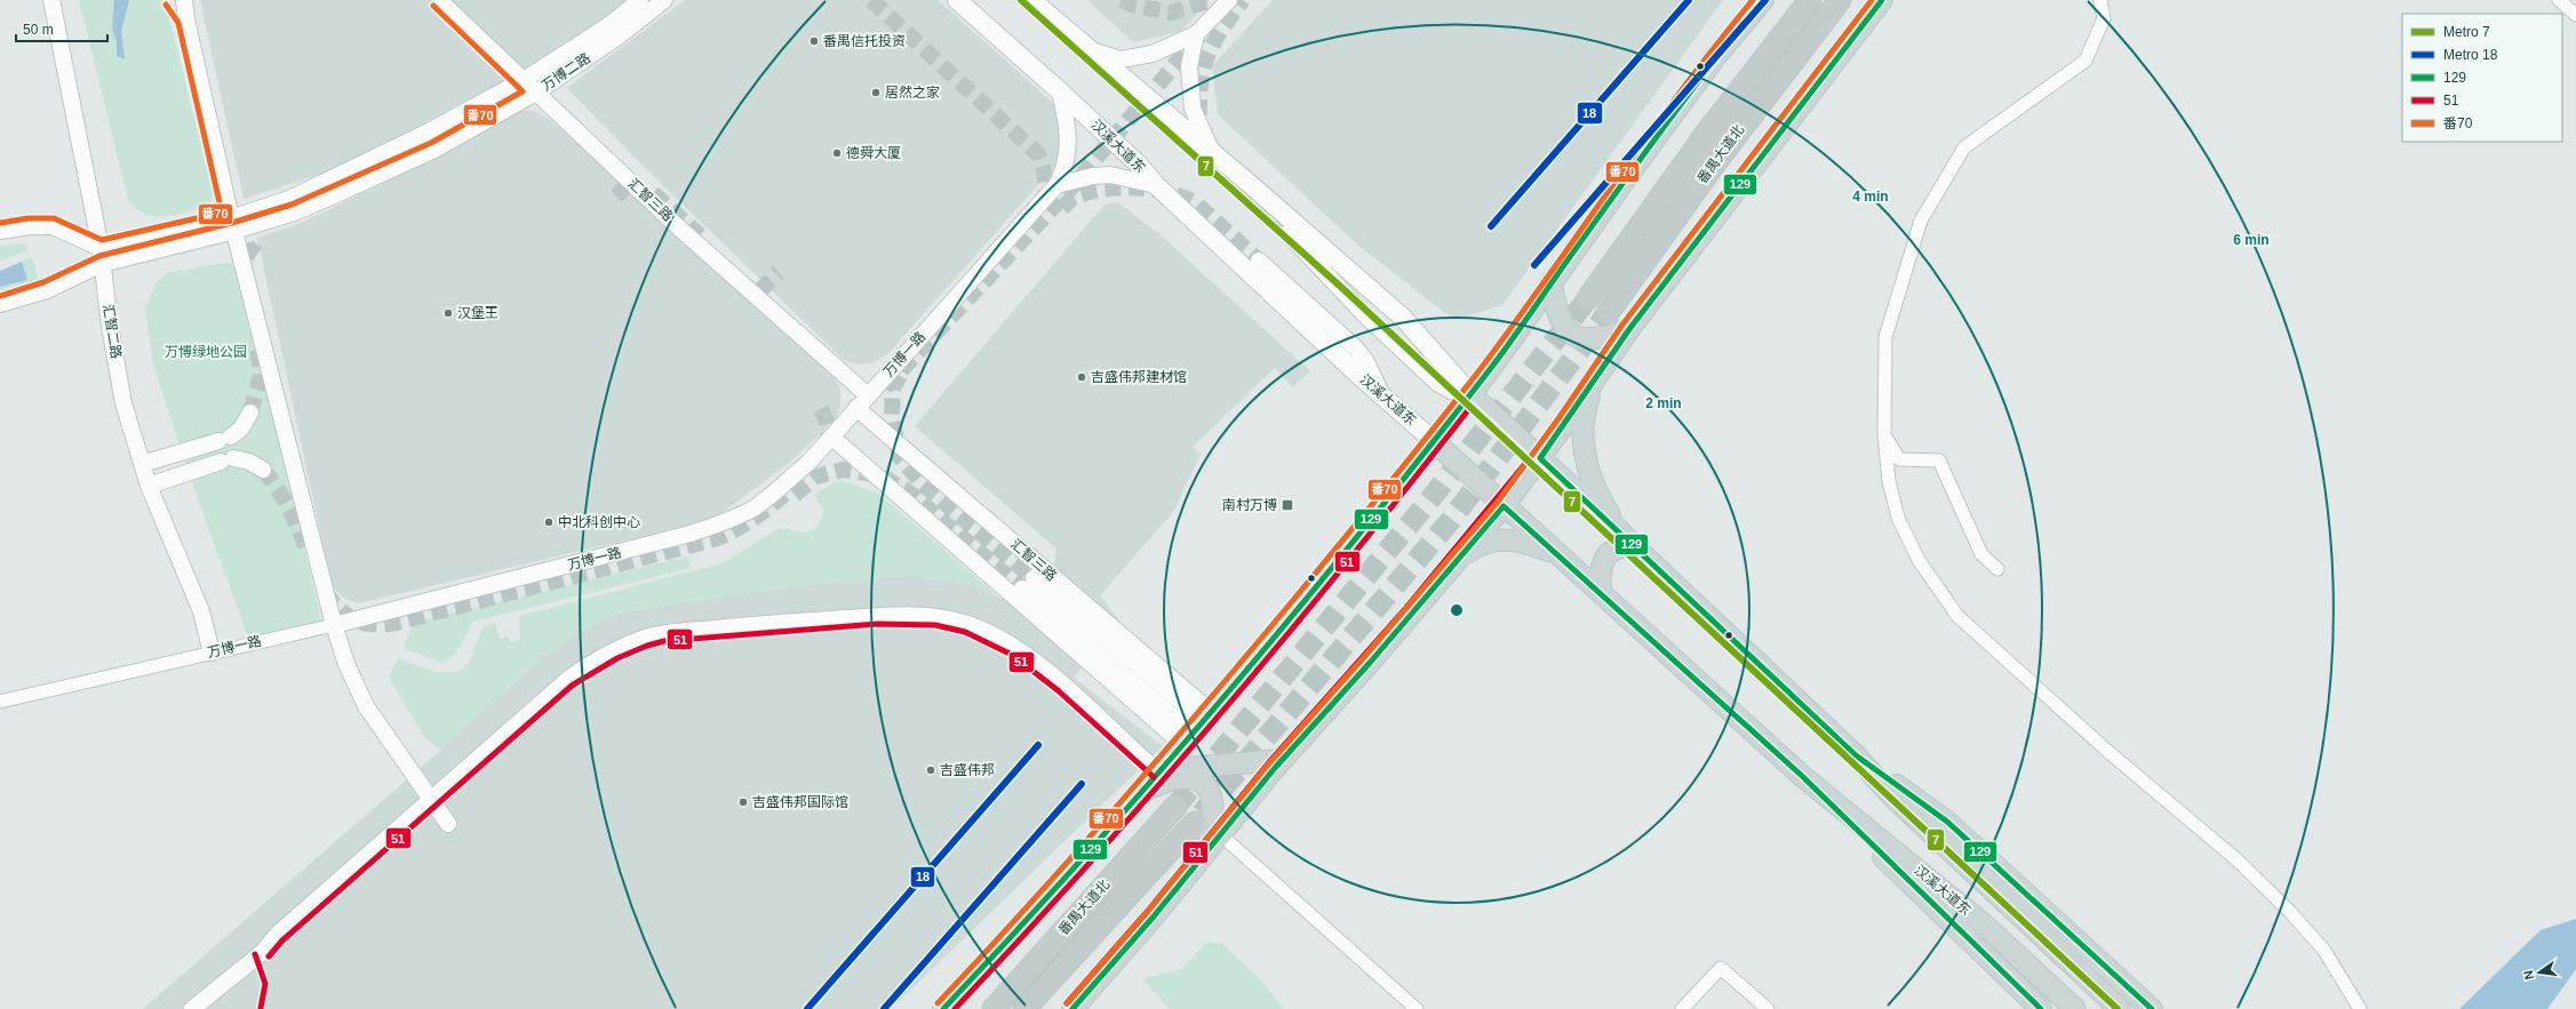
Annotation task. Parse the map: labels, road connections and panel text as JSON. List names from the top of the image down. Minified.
{"streets":{"highway":["番禺大道北"],"main road":["汉溪大道东"],"street":["万博二路","汇智三路","汇智二路","万博一路"]},"crossings":[["万博二路","汇智三路"],["万博二路","汇智二路"],["汇智三路","万博一路"],["汇智二路","万博一路"]],"parks":["万博绿地公园"],"places":{"other":["番禺信托投资","居然之家","德舜大厦","汉堡王","吉盛伟邦建材馆","中北科创中心","吉盛伟邦","吉盛伟邦国际馆"],"transit":["南村万博"]},"lines":["metro line 7","metro line 18","transit line 129","transit line 番70","transit line 51"],"legend":["Metro 7","Metro 18","129","51","番70"],"scale_bar":"50 m","north":"left","rings":["4 min","6 min","2 min"]}
